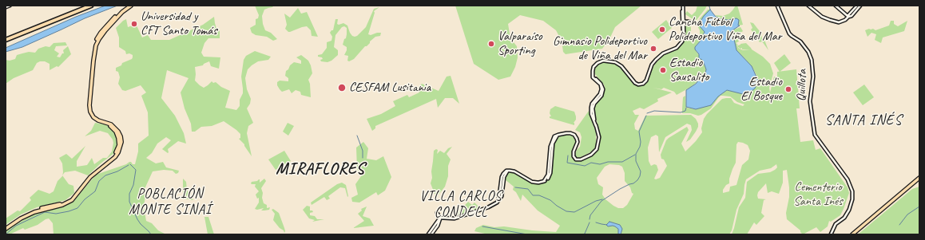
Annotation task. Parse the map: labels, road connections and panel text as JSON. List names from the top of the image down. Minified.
{"streets":{"main road":["Quillota"]},"districts":["SANTA INÉS","MIRAFLORES","POBLACIÓN MONTE SINAÍ","VILLA CARLOS CONDELL"],"parks":["Cementerio Santa Inés"],"places":["Universidad y CFT Santo Tomás","Cancha Fútbol Polideportivo Viña del Mar","Valparaíso Sporting","Gimnasio Polideportivo de Viña del Mar","Estadio Sausalito","CESFAM Lusitania","Estadio El Bosque"]}
